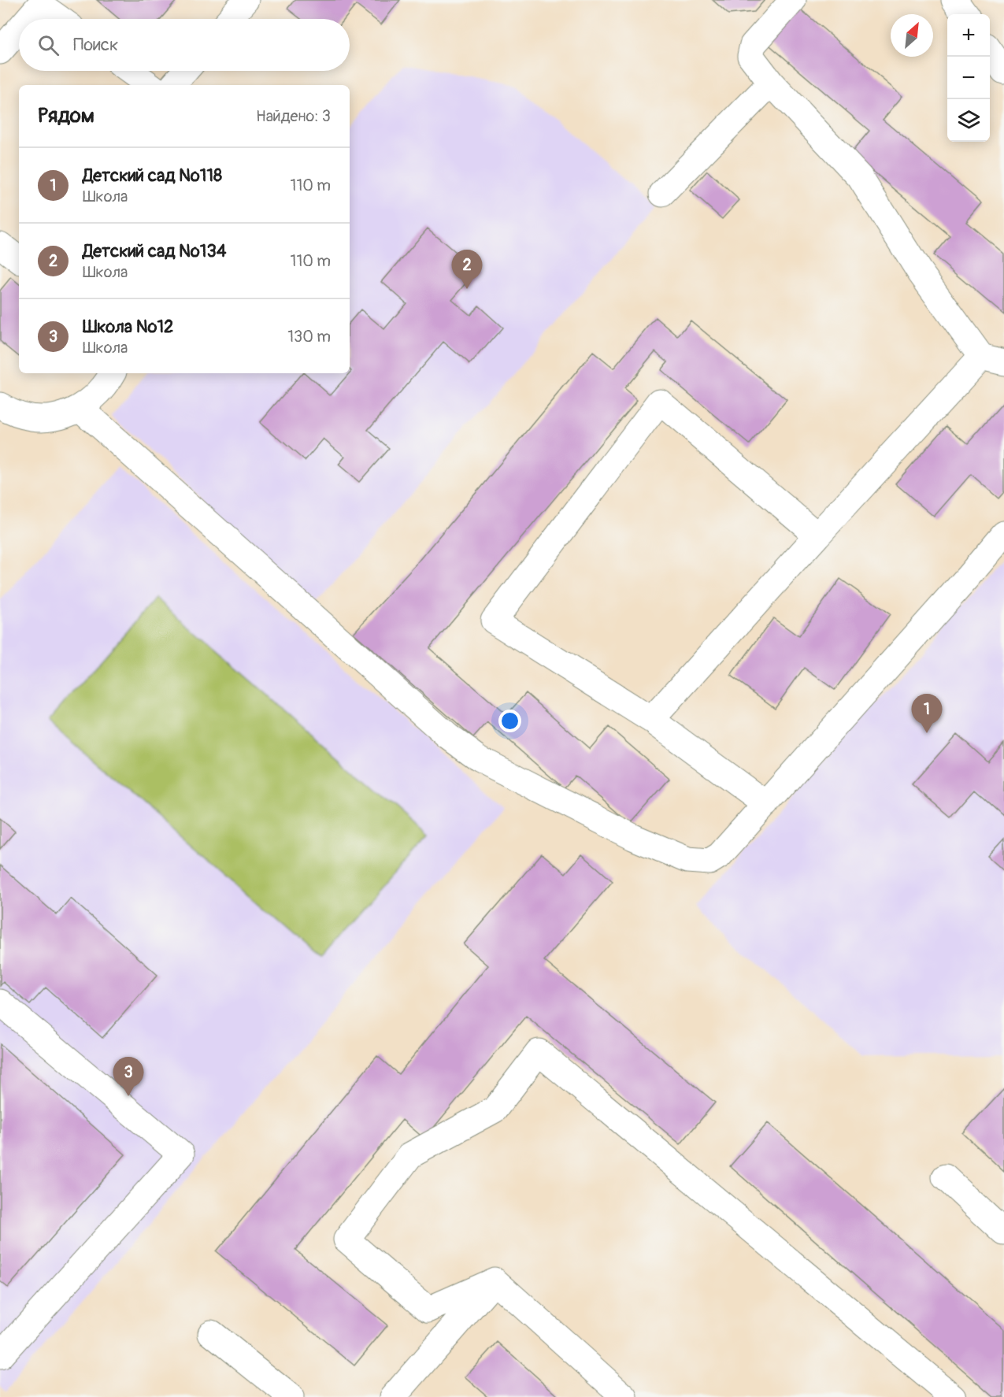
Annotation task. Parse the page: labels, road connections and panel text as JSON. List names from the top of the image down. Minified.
{"north":"top right","page":{"map_buttons":["+","−"],"search":"Поиск","heading":["Рядом","Найдено: 3"],"list":[{"mark":"1","name":"Детский сад №118","note":"Школа","value":"110 m"},{"mark":"2","name":"Детский сад №134","note":"Школа","value":"110 m"},{"mark":"3","name":"Школа №12","note":"Школа","value":"130 m"}],"pins":["2","1","3"]}}
